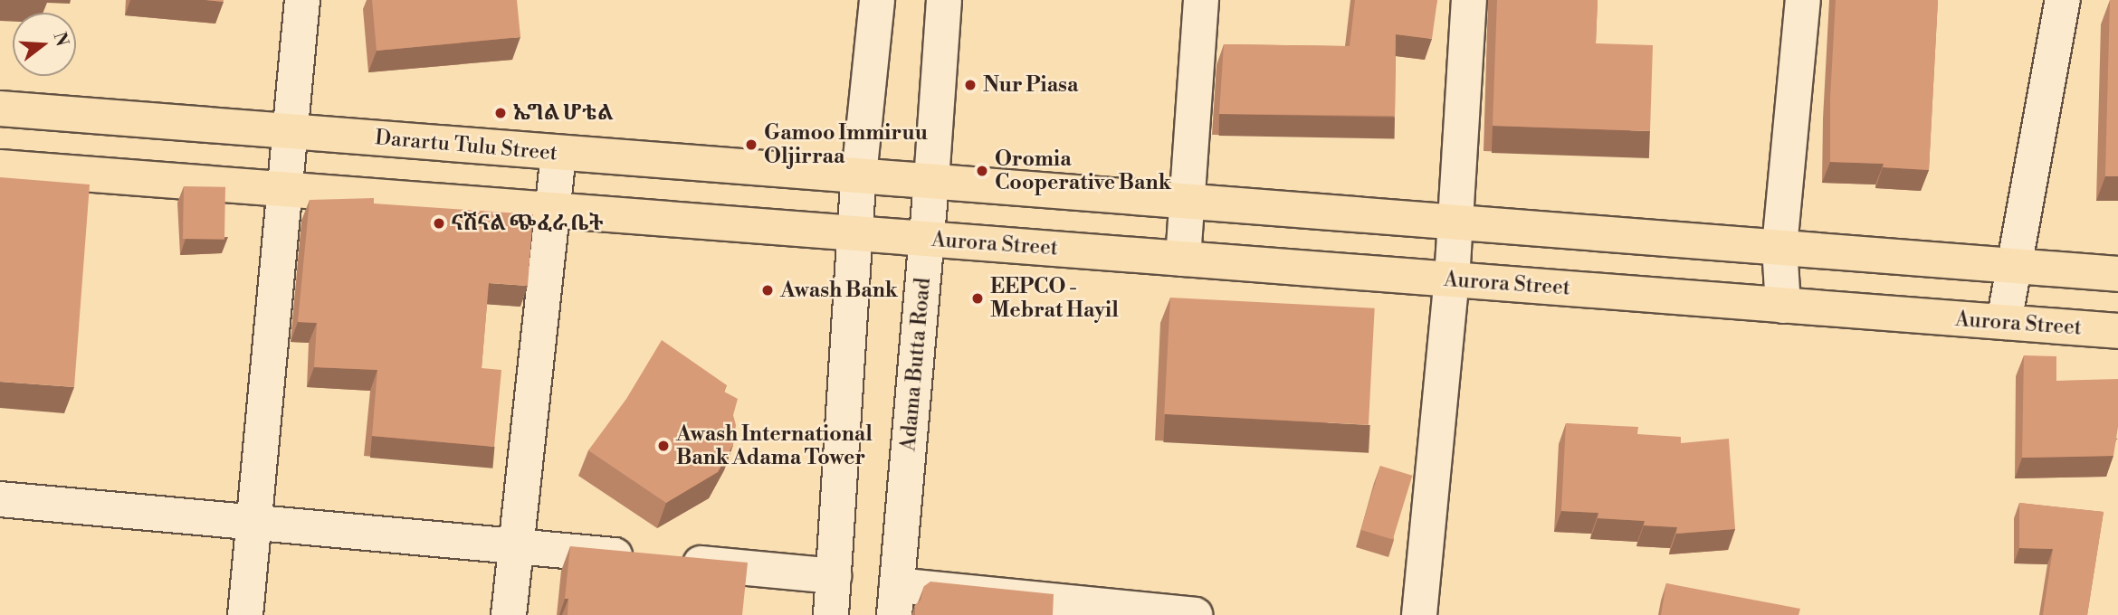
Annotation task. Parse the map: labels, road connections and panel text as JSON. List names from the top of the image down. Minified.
{"streets":{"main road":["Darartu Tulu Street","Aurora Street"],"street":["Adama Butta Road"]},"crossings":[["Darartu Tulu Street","Adama Butta Road"],["Aurora Street","Adama Butta Road"]],"places":["Nur Piasa","ኤግል ሆቴል","Gamoo Immiruu Oljirraa","Oromia Cooperative Bank","ናሽናል ጭፈራ ቤት","Awash Bank","EEPCO - Mebrat Hayil","Awash International Bank Adama Tower"],"north":"right"}
